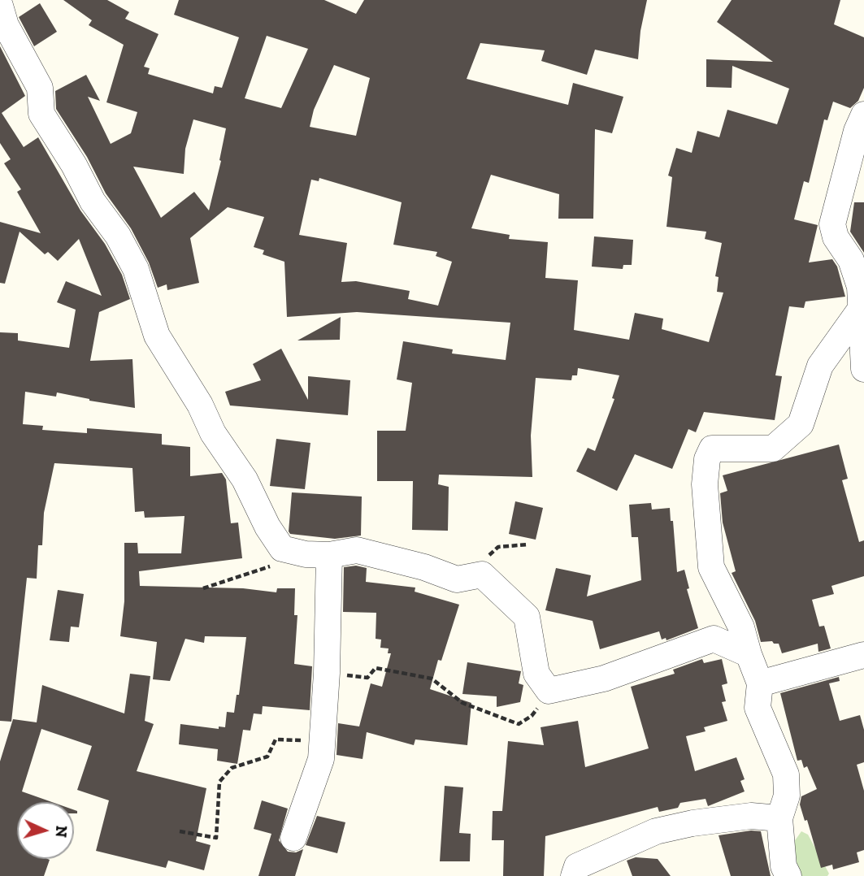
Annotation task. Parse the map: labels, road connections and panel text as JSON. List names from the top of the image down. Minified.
{"north":"right"}
